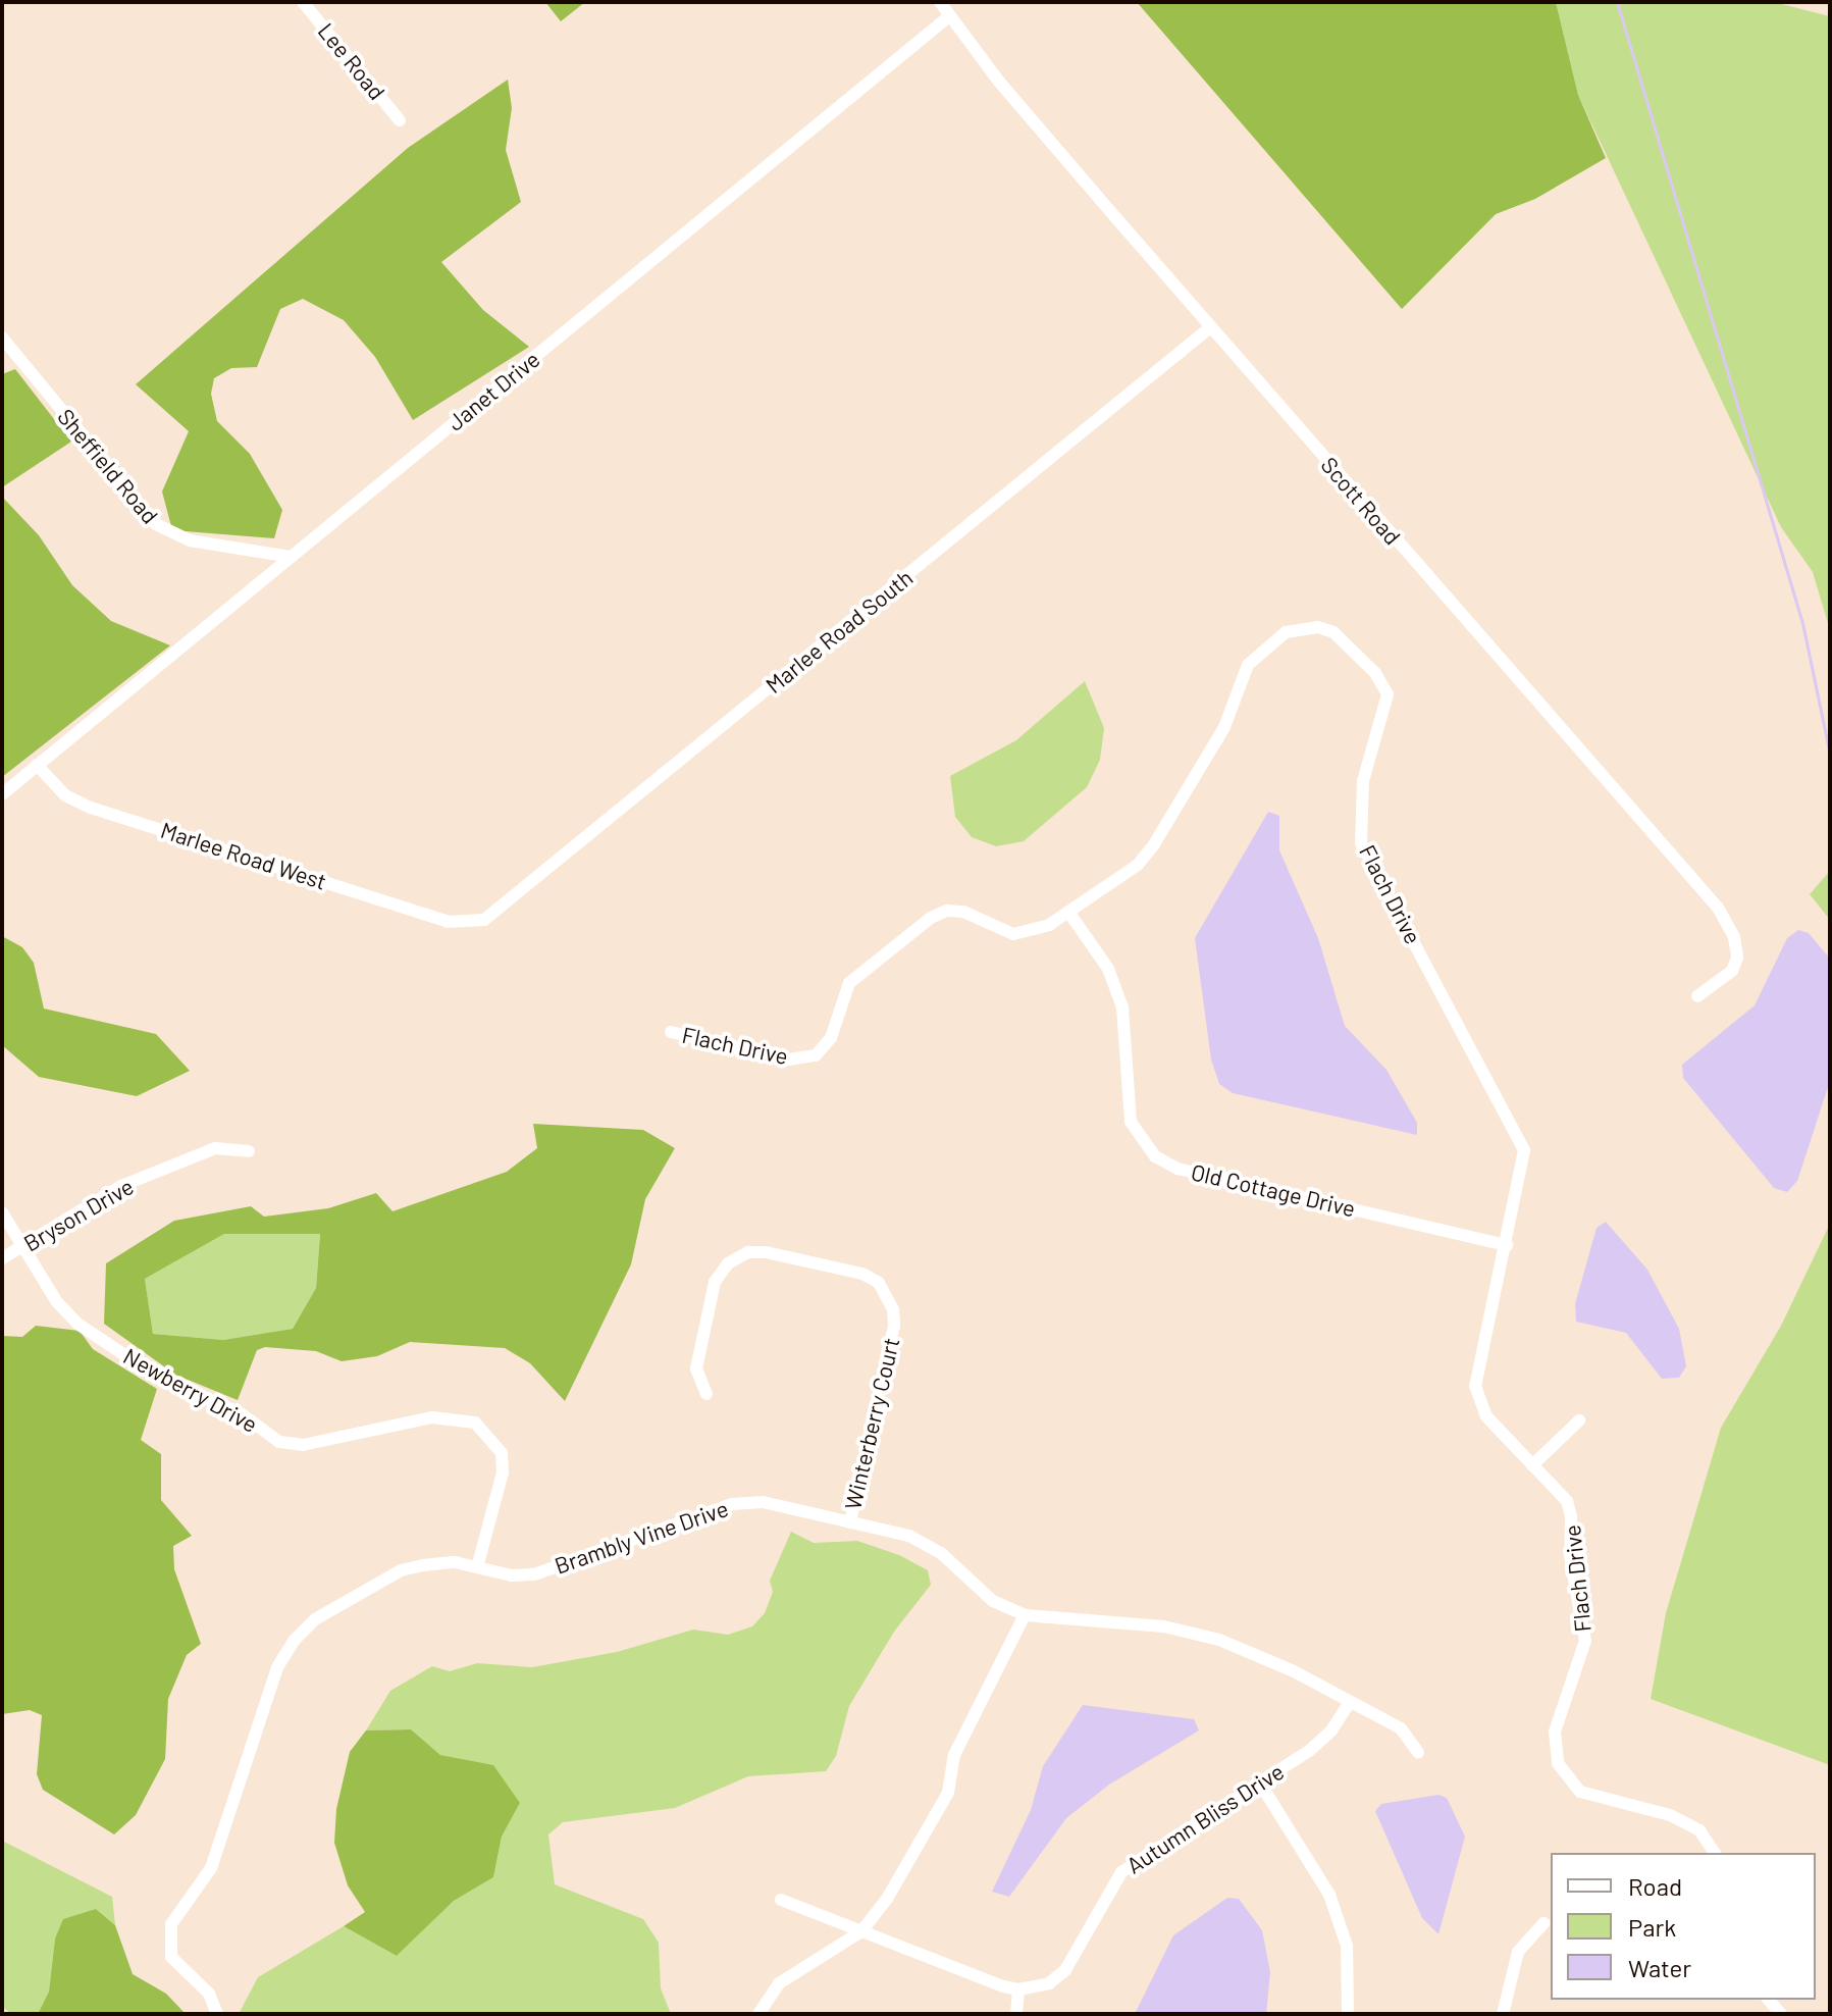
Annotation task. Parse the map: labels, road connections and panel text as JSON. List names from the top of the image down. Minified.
{"streets":{"street":["Lee Road","Janet Drive","Sheffield Road","Scott Road","Marlee Road South","Marlee Road West","Flach Drive","Old Cottage Drive","Bryson Drive","Newberry Drive","Winterberry Court","Brambly Vine Drive","Autumn Bliss Drive"]},"crossings":[["Janet Drive","Sheffield Road"],["Janet Drive","Scott Road"],["Janet Drive","Marlee Road West"],["Scott Road","Marlee Road South"],["Marlee Road South","Marlee Road West"],["Flach Drive","Old Cottage Drive"],["Bryson Drive","Newberry Drive"],["Newberry Drive","Brambly Vine Drive"],["Winterberry Court","Brambly Vine Drive"],["Brambly Vine Drive","Autumn Bliss Drive"]],"legend":["Road","Park","Water"]}
